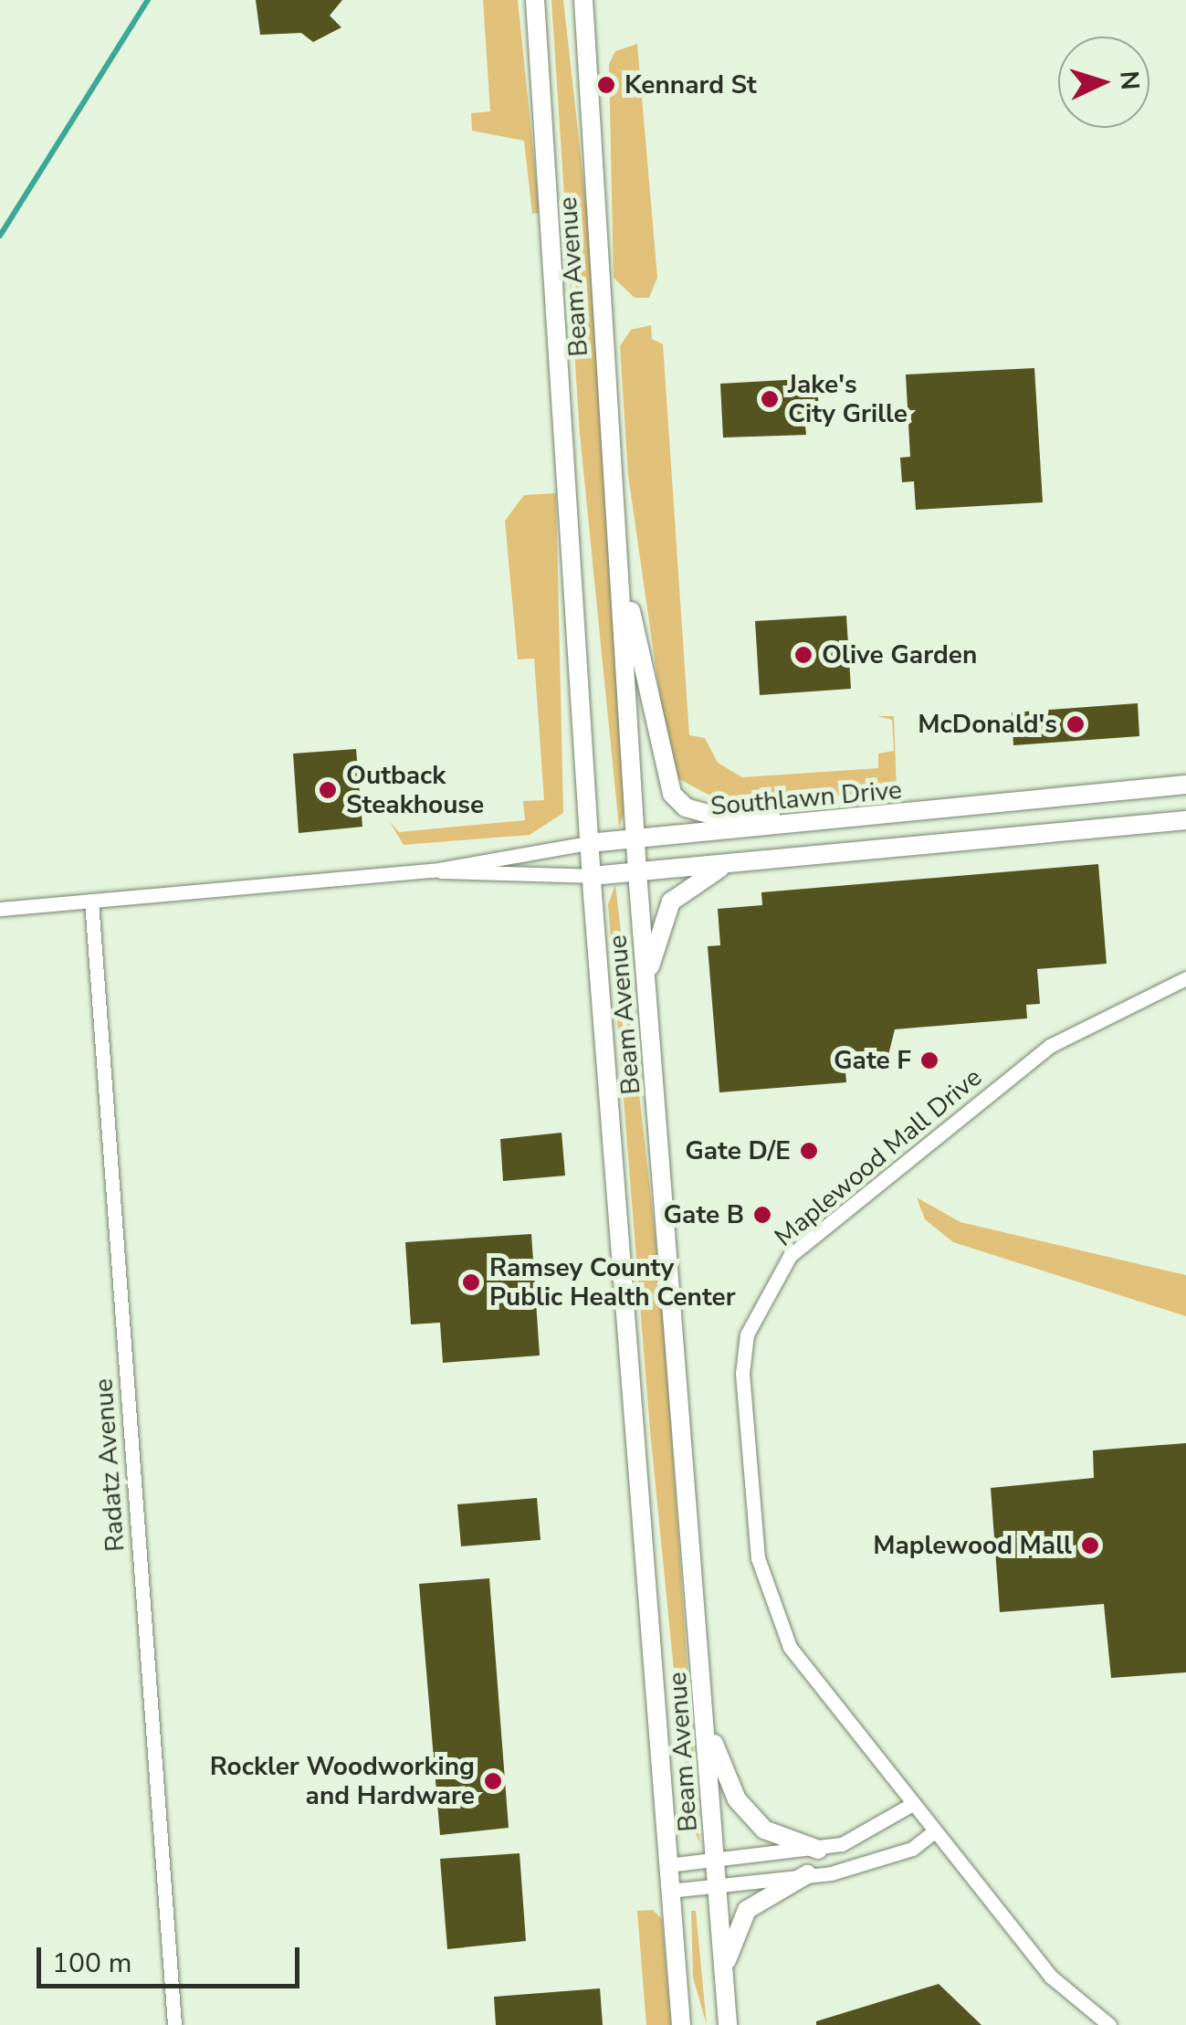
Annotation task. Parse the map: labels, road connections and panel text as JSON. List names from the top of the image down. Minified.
{"streets":{"street":["Beam Avenue","Southlawn Drive","Maplewood Mall Drive","Radatz Avenue"]},"crossings":[["Beam Avenue","Southlawn Drive"],["Southlawn Drive","Radatz Avenue"]],"places":["Kennard St","Jake's City Grille","Olive Garden","McDonald's","Outback Steakhouse","Gate F","Gate D/E","Gate B","Ramsey County Public Health Center","Maplewood Mall","Rockler Woodworking and Hardware"],"scale_bar":"100 m","north":"right"}
